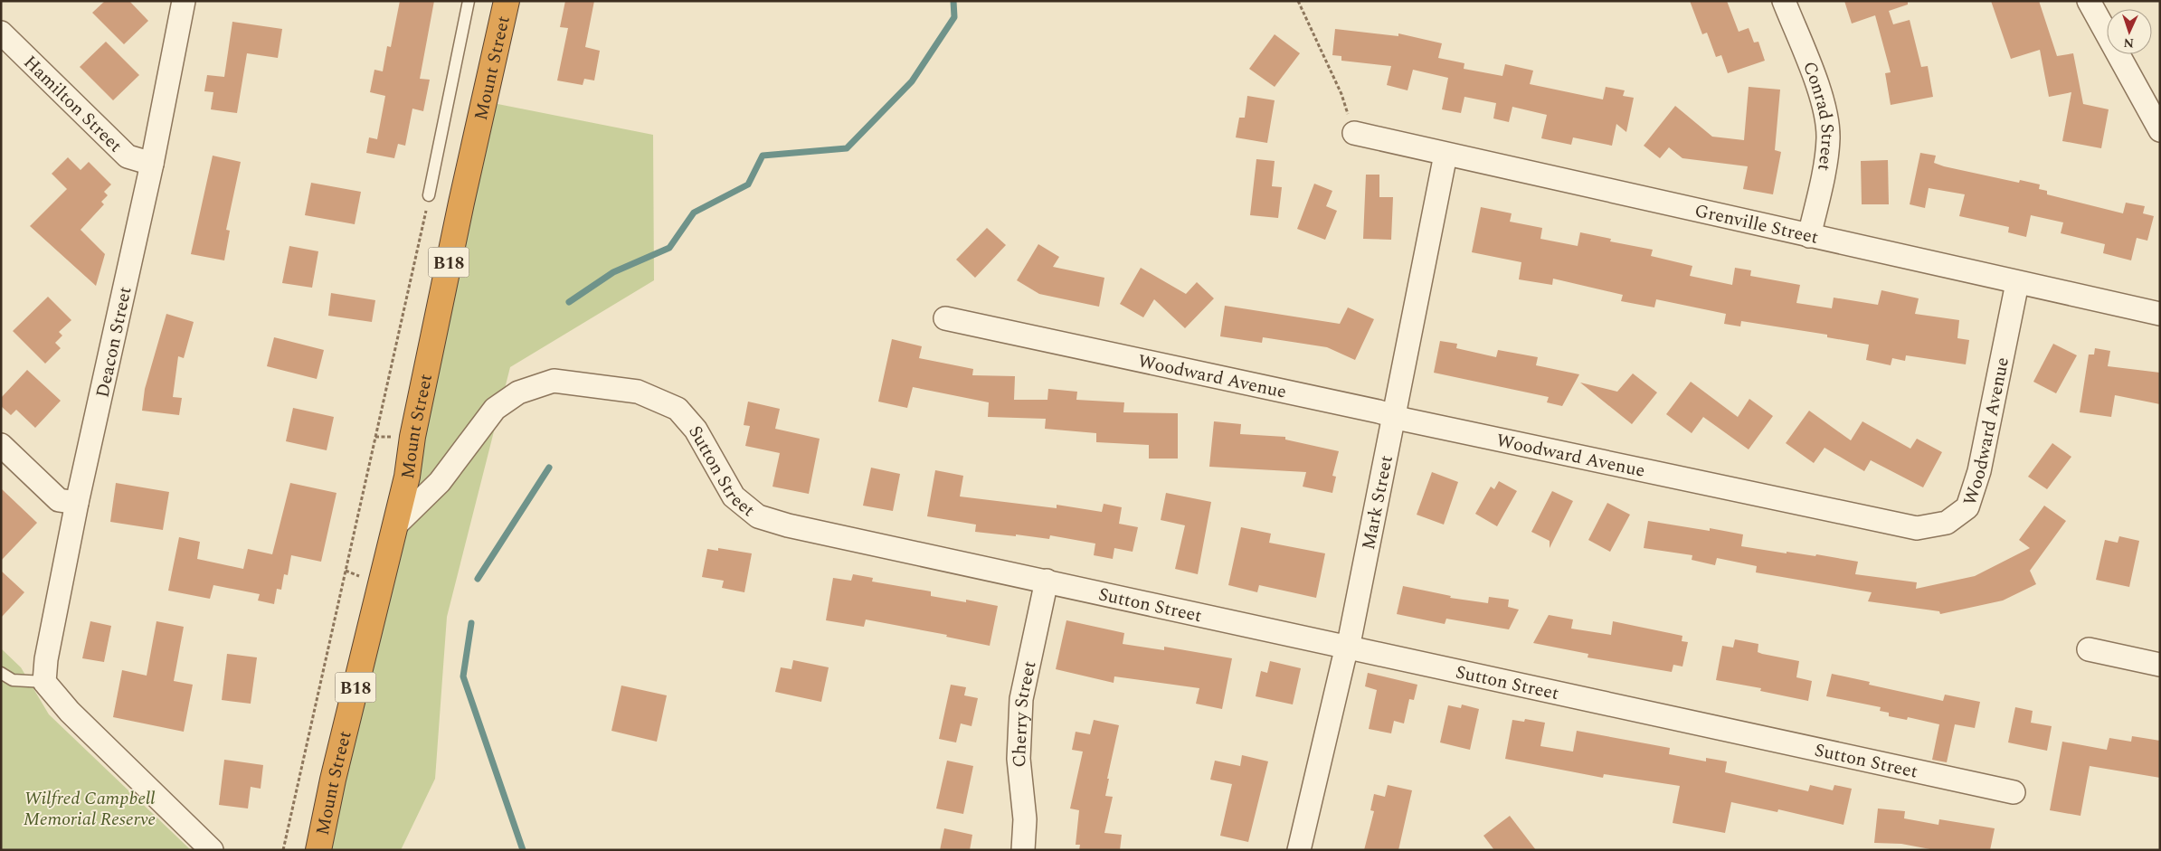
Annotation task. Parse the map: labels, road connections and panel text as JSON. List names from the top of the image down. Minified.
{"streets":{"highway":["Mount Street","B18"],"street":["Hamilton Street","Conrad Street","Grenville Street","Deacon Street","Woodward Avenue","Sutton Street","Mark Street","Cherry Street"]},"crossings":[["Mount Street","Sutton Street"],["Hamilton Street","Deacon Street"],["Conrad Street","Grenville Street"],["Grenville Street","Woodward Avenue"],["Grenville Street","Mark Street"],["Woodward Avenue","Mark Street"],["Sutton Street","Mark Street"],["Sutton Street","Cherry Street"]],"parks":["Wilfred Campbell Memorial Reserve"],"north":"bottom"}
